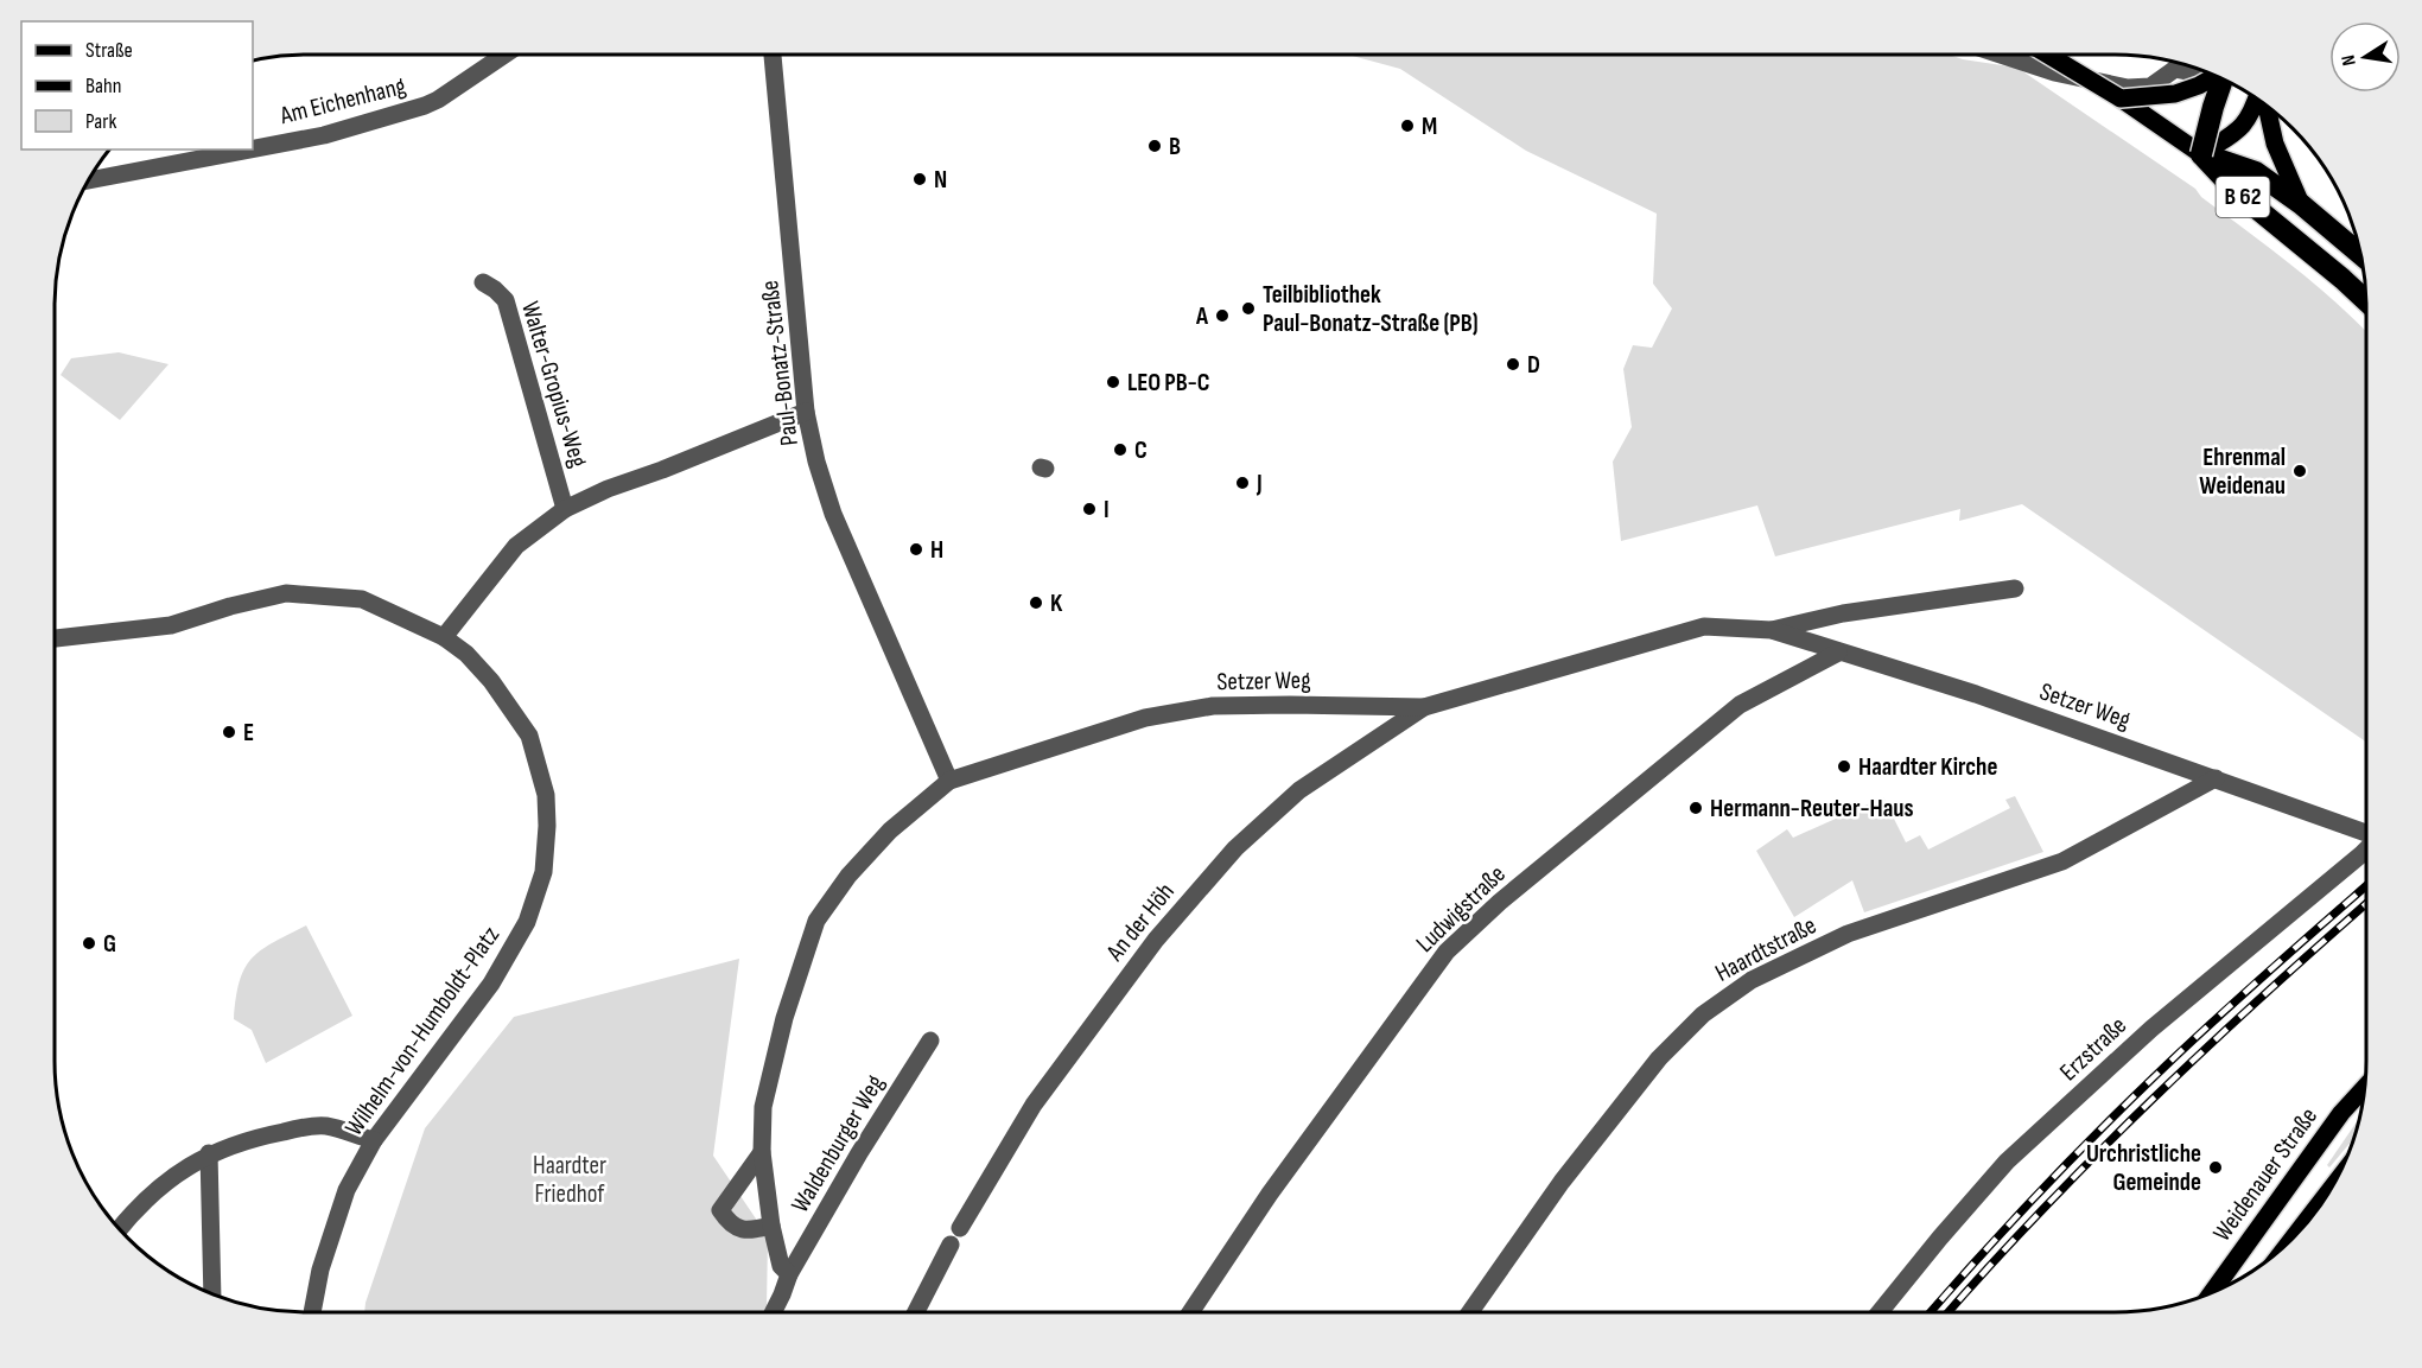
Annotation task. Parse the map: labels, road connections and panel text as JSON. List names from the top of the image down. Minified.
{"streets":{"highway":["B 62"],"main road":["Weidenauer Straße"],"street":["Am Eichenhang","Paul-Bonatz-Straße","Walter-Gropius-Weg","Setzer Weg","Ludwigstraße","An der Höh","Haardtstraße","Wilhelm-von-Humboldt-Platz","Erzstraße","Waldenburger Weg"]},"crossings":[["Paul-Bonatz-Straße","Setzer Weg"],["Setzer Weg","Ludwigstraße"],["Setzer Weg","An der Höh"],["Setzer Weg","Haardtstraße"],["Setzer Weg","Waldenburger Weg"]],"parks":["Haardter Friedhof"],"places":["M","B","N","Teilbibliothek Paul-Bonatz-Straße (PB)","A","D","LEO PB-C","C","Ehrenmal Weidenau","J","I","H","K","E","Haardter Kirche","Hermann-Reuter-Haus","G","Urchristliche Gemeinde"],"legend":["Straße","Bahn","Park"],"north":"left"}
